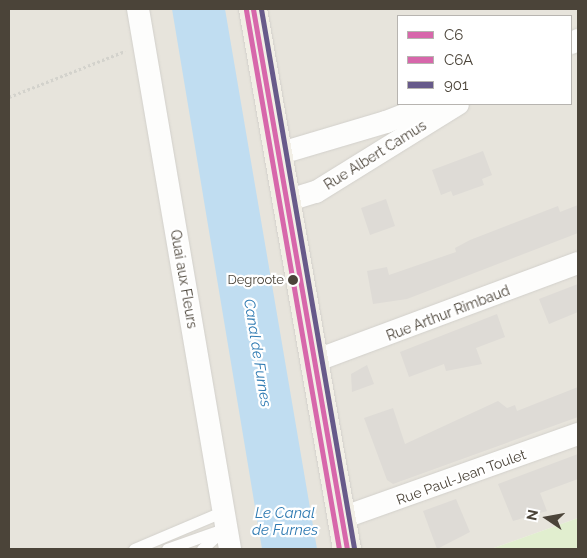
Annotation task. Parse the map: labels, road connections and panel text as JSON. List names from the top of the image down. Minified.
{"streets":{"street":["Rue Albert Camus","Quai aux Fleurs","Rue Arthur Rimbaud","Rue Paul-Jean Toulet"]},"water":["Canal de Furnes","Le Canal de Furnes"],"places":["Degroote"],"lines":["transit line C6","transit line 901","transit line C6A"],"legend":["C6","C6A","901"],"north":"left"}
